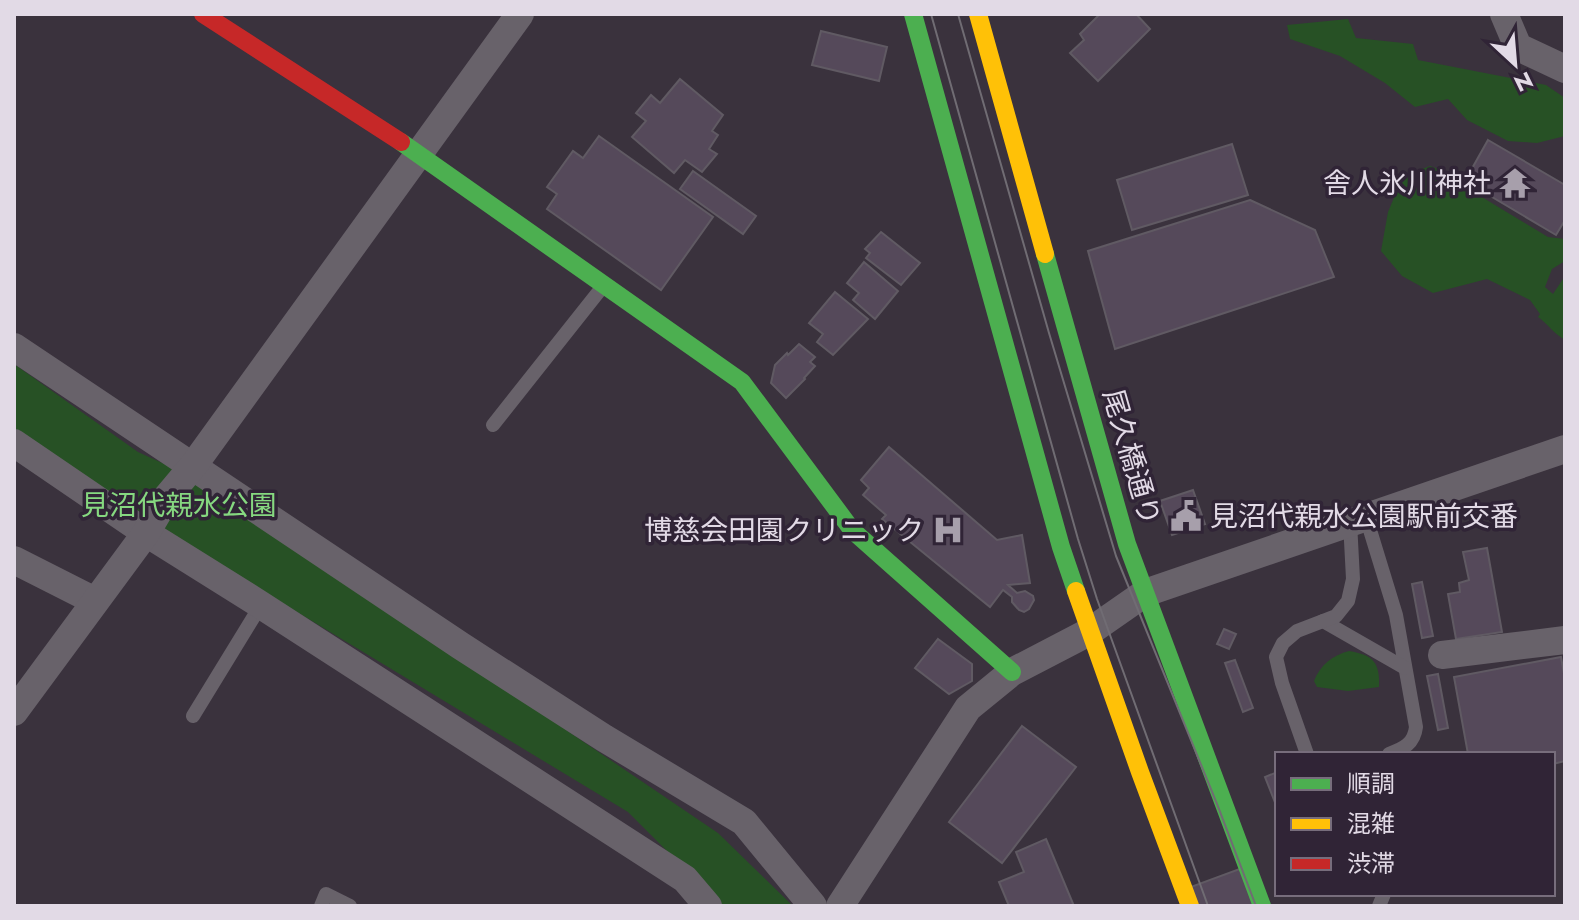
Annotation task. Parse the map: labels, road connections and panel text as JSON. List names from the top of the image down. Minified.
{"streets":{"main road":["尾久橋通り"]},"parks":["見沼代親水公園"],"places":{"temple":["舎人氷川神社"],"public building":["見沼代親水公園駅前交番"],"hospital":["博慈会田園クリニック"]},"legend":["順調","混雑","渋滞"],"north":"bottom right"}
